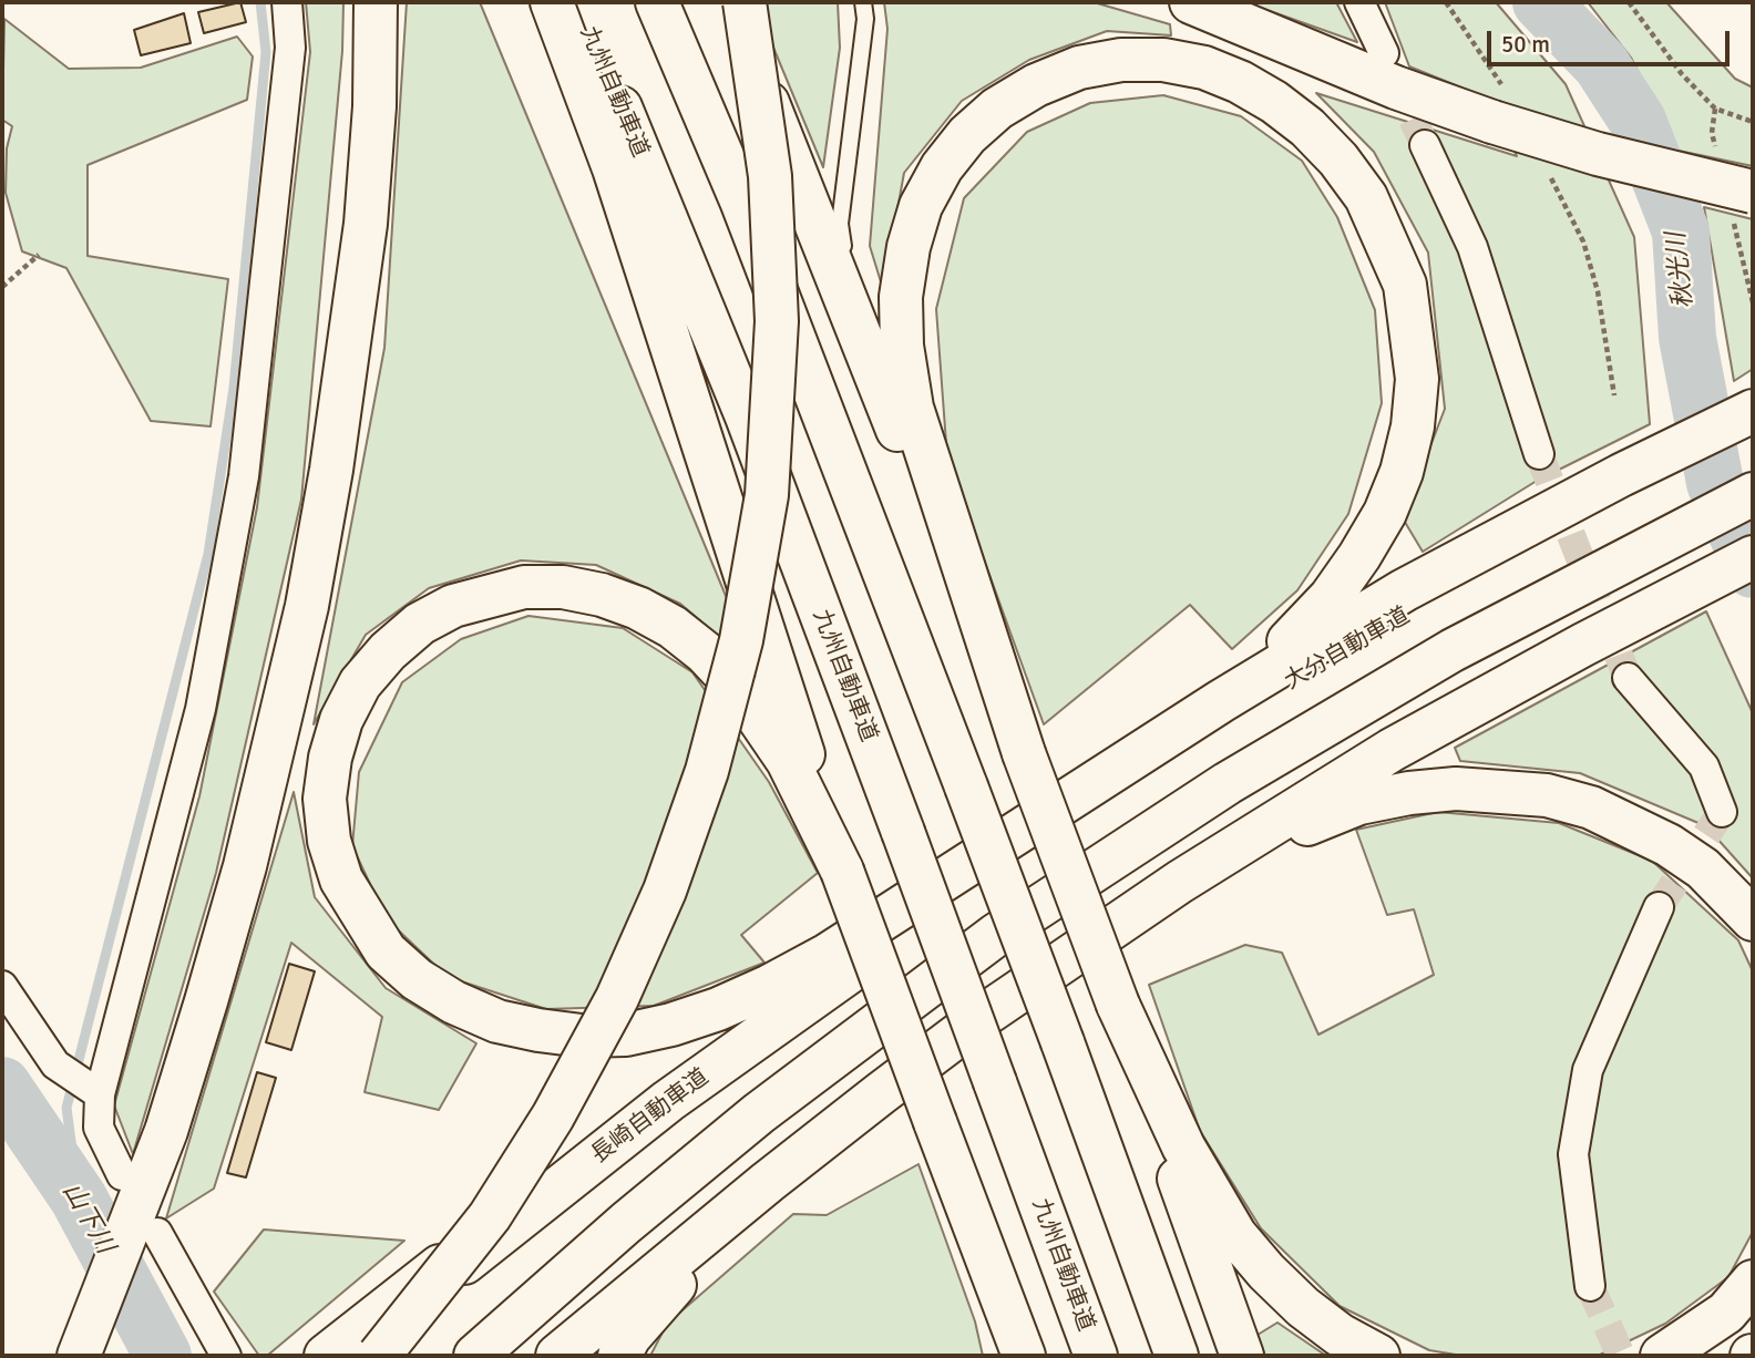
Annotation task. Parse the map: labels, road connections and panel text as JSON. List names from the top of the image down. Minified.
{"streets":{"highway":["九州自動車道","大分自動車道","長崎自動車道"]},"crossings":[["大分自動車道","長崎自動車道"]],"water":["秋光川","山下川"],"scale_bar":"50 m"}
